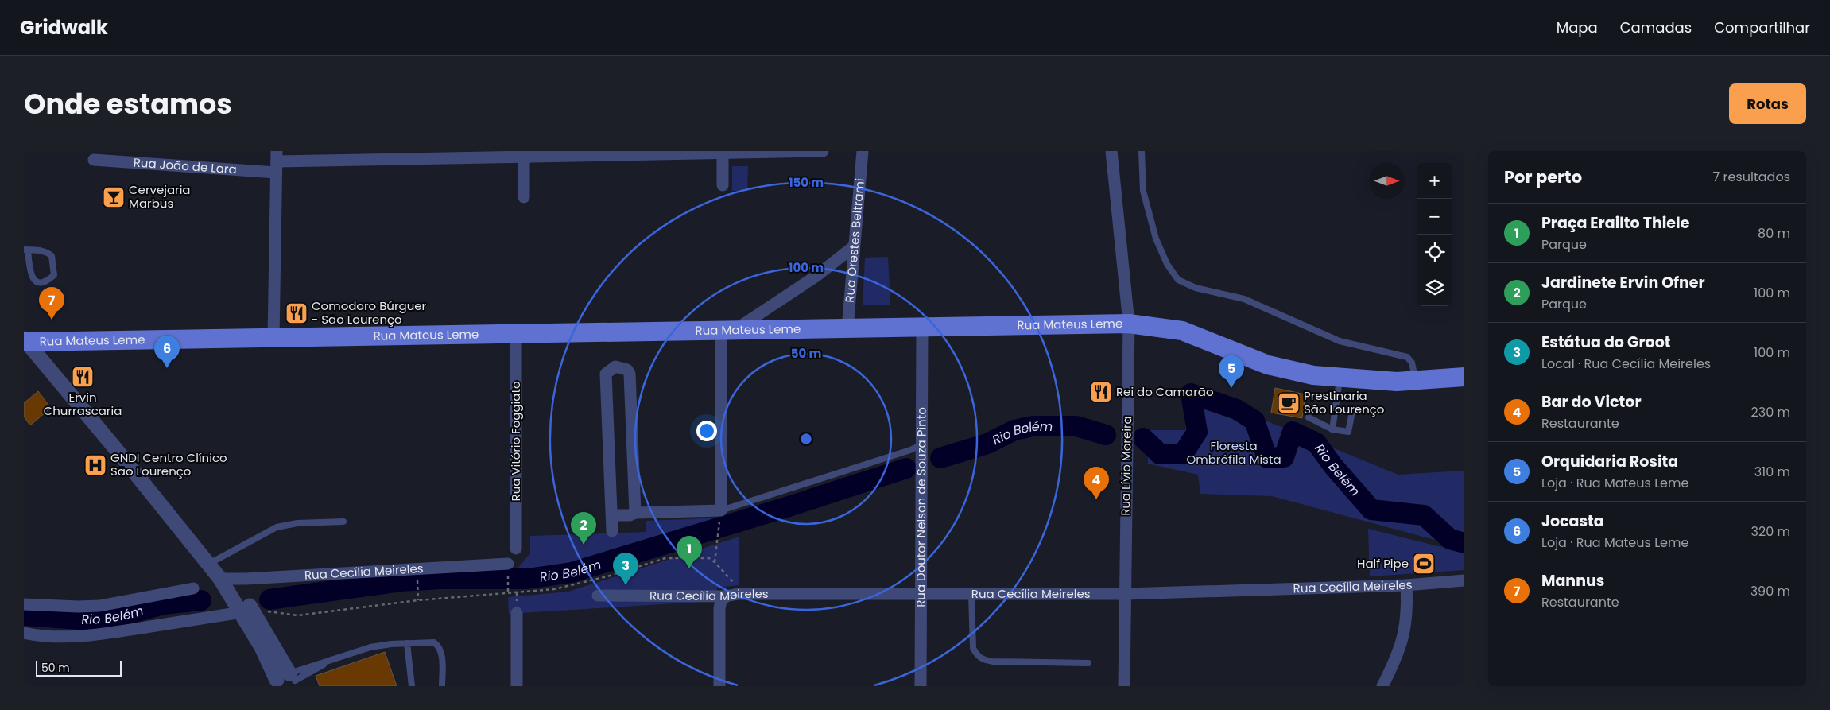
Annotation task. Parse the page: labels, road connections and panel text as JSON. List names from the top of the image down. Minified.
{"streets":{"main road":["Rua Mateus Leme"],"street":["Rua João de Lara","Rua Orestes Beltrami","Rua Vitório Foggiato","Rua Lívio Moreira","Rua Doutor Nelson de Souza Pinto","Rua Cecília Meireles"]},"crossings":[["Rua Orestes Beltrami","Rua Mateus Leme"],["Rua Mateus Leme","Rua Vitório Foggiato"],["Rua Mateus Leme","Rua Lívio Moreira"],["Rua Mateus Leme","Rua Doutor Nelson de Souza Pinto"],["Rua Lívio Moreira","Rua Cecília Meireles"],["Rua Doutor Nelson de Souza Pinto","Rua Cecília Meireles"]],"water":["Rio Belém"],"parks":["Floresta Ombrófila Mista"],"places":{"bar":["Cervejaria Marbus"],"restaurant":["Comodoro Búrguer - São Lourenço","Ervin Churrascaria","Rei do Camarão"],"cafe":["Prestinaria São Lourenço"],"hospital":["GNDI Centro Clínico São Lourenço"],"sports":["Half Pipe"]},"scale_bar":"50 m","north":"right","page":{"header":"Gridwalk","nav":["Mapa","Camadas","Compartilhar"],"title":"Onde estamos","buttons":"Rotas","heading":["Por perto","7 resultados"],"map_buttons":["+","−"],"list":[{"mark":"1","name":"Praça Erailto Thiele","note":"Parque","value":"80 m"},{"mark":"2","name":"Jardinete Ervin Ofner","note":"Parque","value":"100 m"},{"mark":"3","name":"Estátua do Groot","note":"Local · Rua Cecília Meireles","value":"100 m"},{"mark":"4","name":"Bar do Victor","note":"Restaurante","value":"230 m"},{"mark":"5","name":"Orquidaria Rosita","note":"Loja · Rua Mateus Leme","value":"310 m"},{"mark":"6","name":"Jocasta","note":"Loja · Rua Mateus Leme","value":"320 m"},{"mark":"7","name":"Mannus","note":"Restaurante","value":"390 m"}],"pins":["7","6","5","4","2","1","3"],"scale":"50 m"},"rings":["150 m","100 m","50 m"]}
